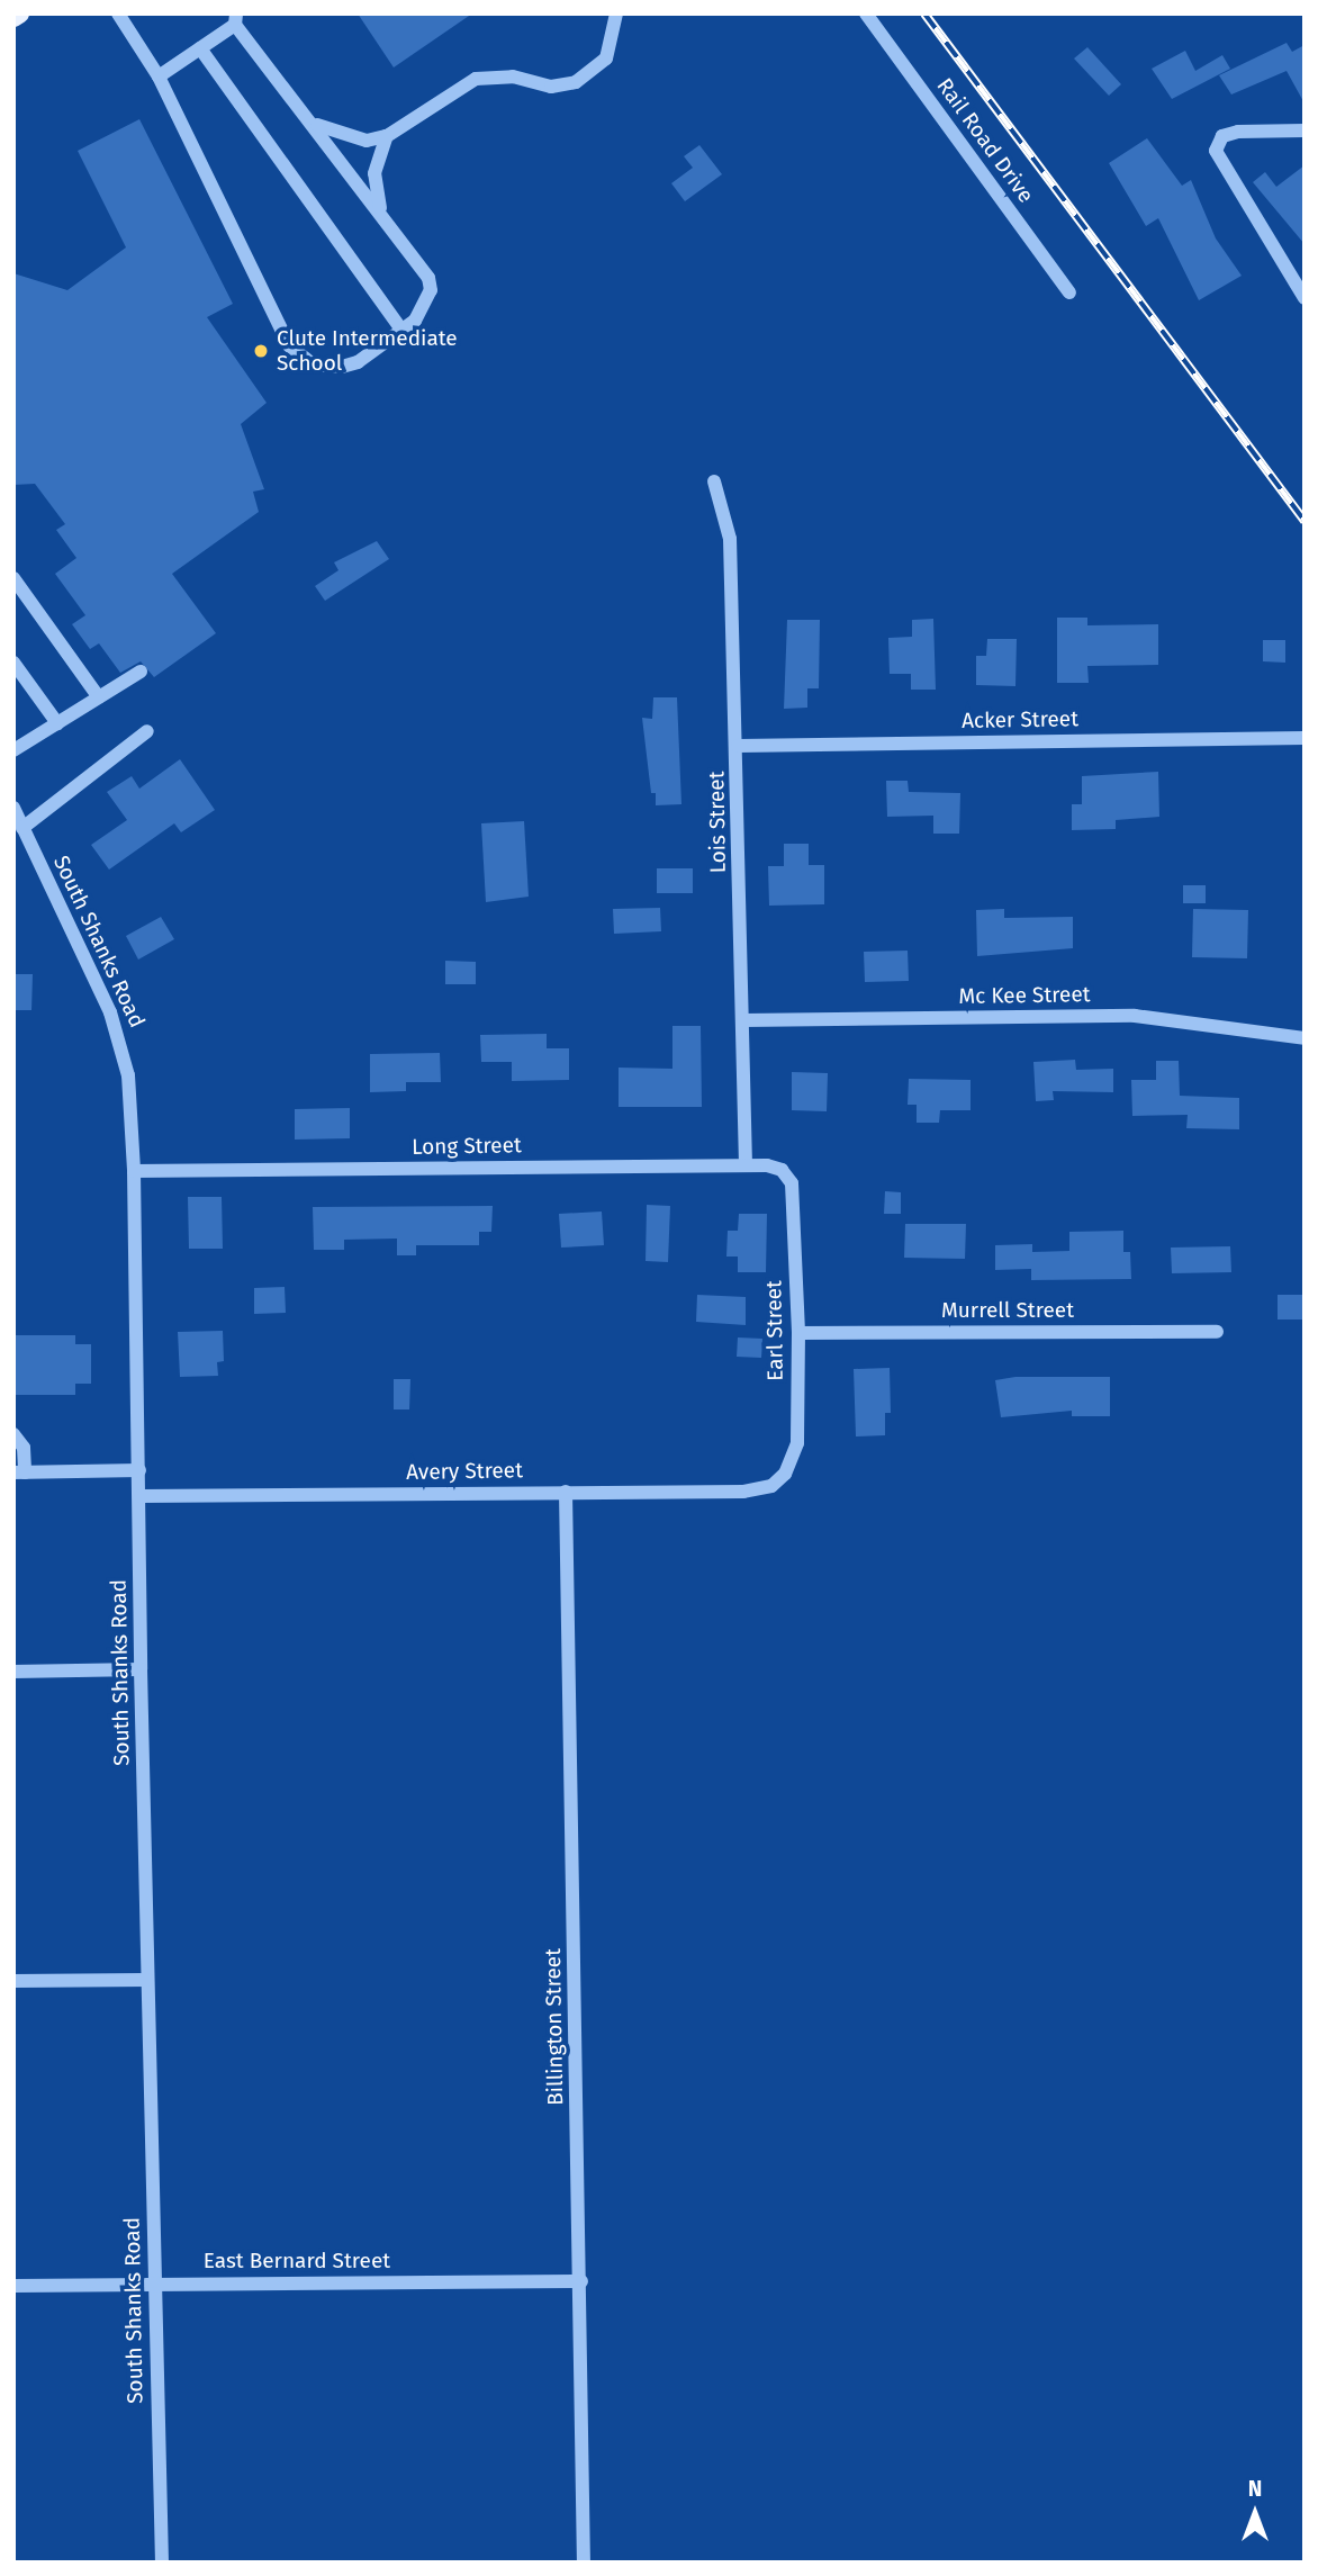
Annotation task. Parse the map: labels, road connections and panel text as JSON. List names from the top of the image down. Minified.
{"streets":{"street":["Rail Road Drive","Acker Street","Lois Street","South Shanks Road","Mc Kee Street","Long Street","Murrell Street","Earl Street","Avery Street","Billington Street","East Bernard Street"]},"crossings":[["Acker Street","Lois Street"],["Lois Street","Mc Kee Street"],["Lois Street","Long Street"],["South Shanks Road","Long Street"],["South Shanks Road","Avery Street"],["South Shanks Road","East Bernard Street"],["Long Street","Earl Street"],["Murrell Street","Earl Street"],["Earl Street","Avery Street"],["Avery Street","Billington Street"],["Billington Street","East Bernard Street"]],"places":["Clute Intermediate School"],"north":"top"}
